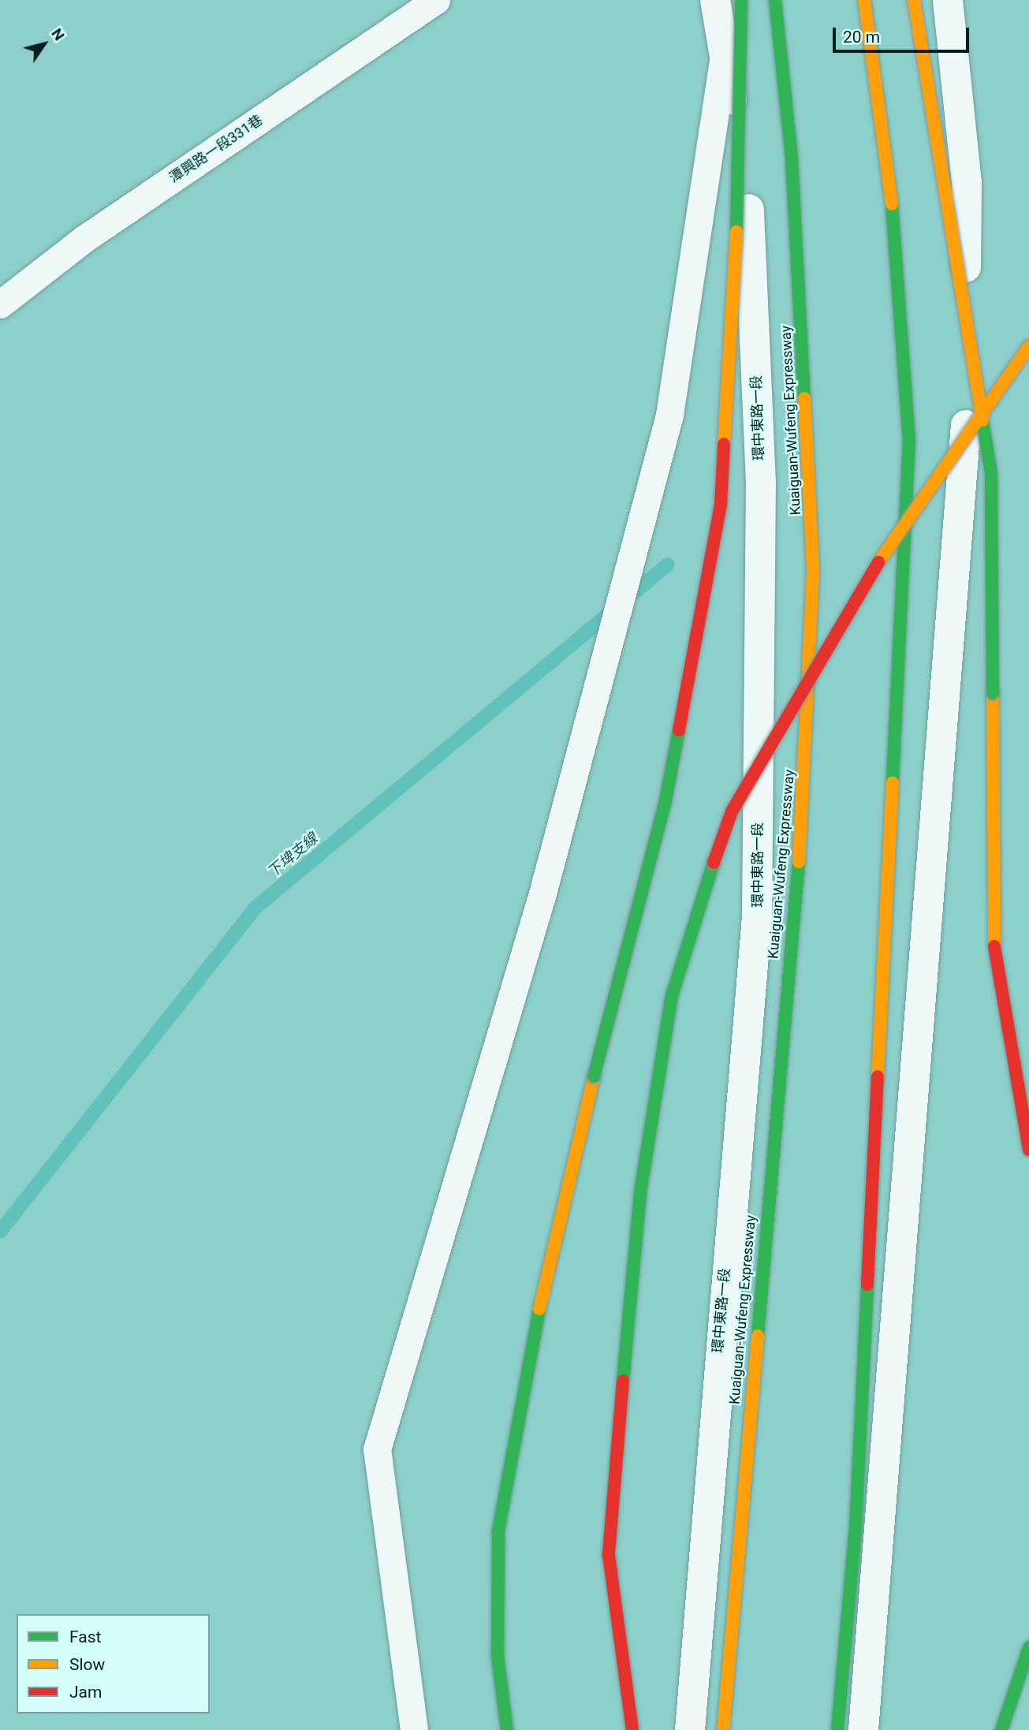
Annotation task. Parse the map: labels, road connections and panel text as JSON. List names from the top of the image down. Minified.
{"streets":{"highway":["Kuaiguan-Wufeng Expressway"],"street":["環中東路一段"],"lane":["潭興路一段331巷"]},"water":["下埤支線"],"legend":["Fast","Slow","Jam"],"scale_bar":"20 m","north":"top right"}
